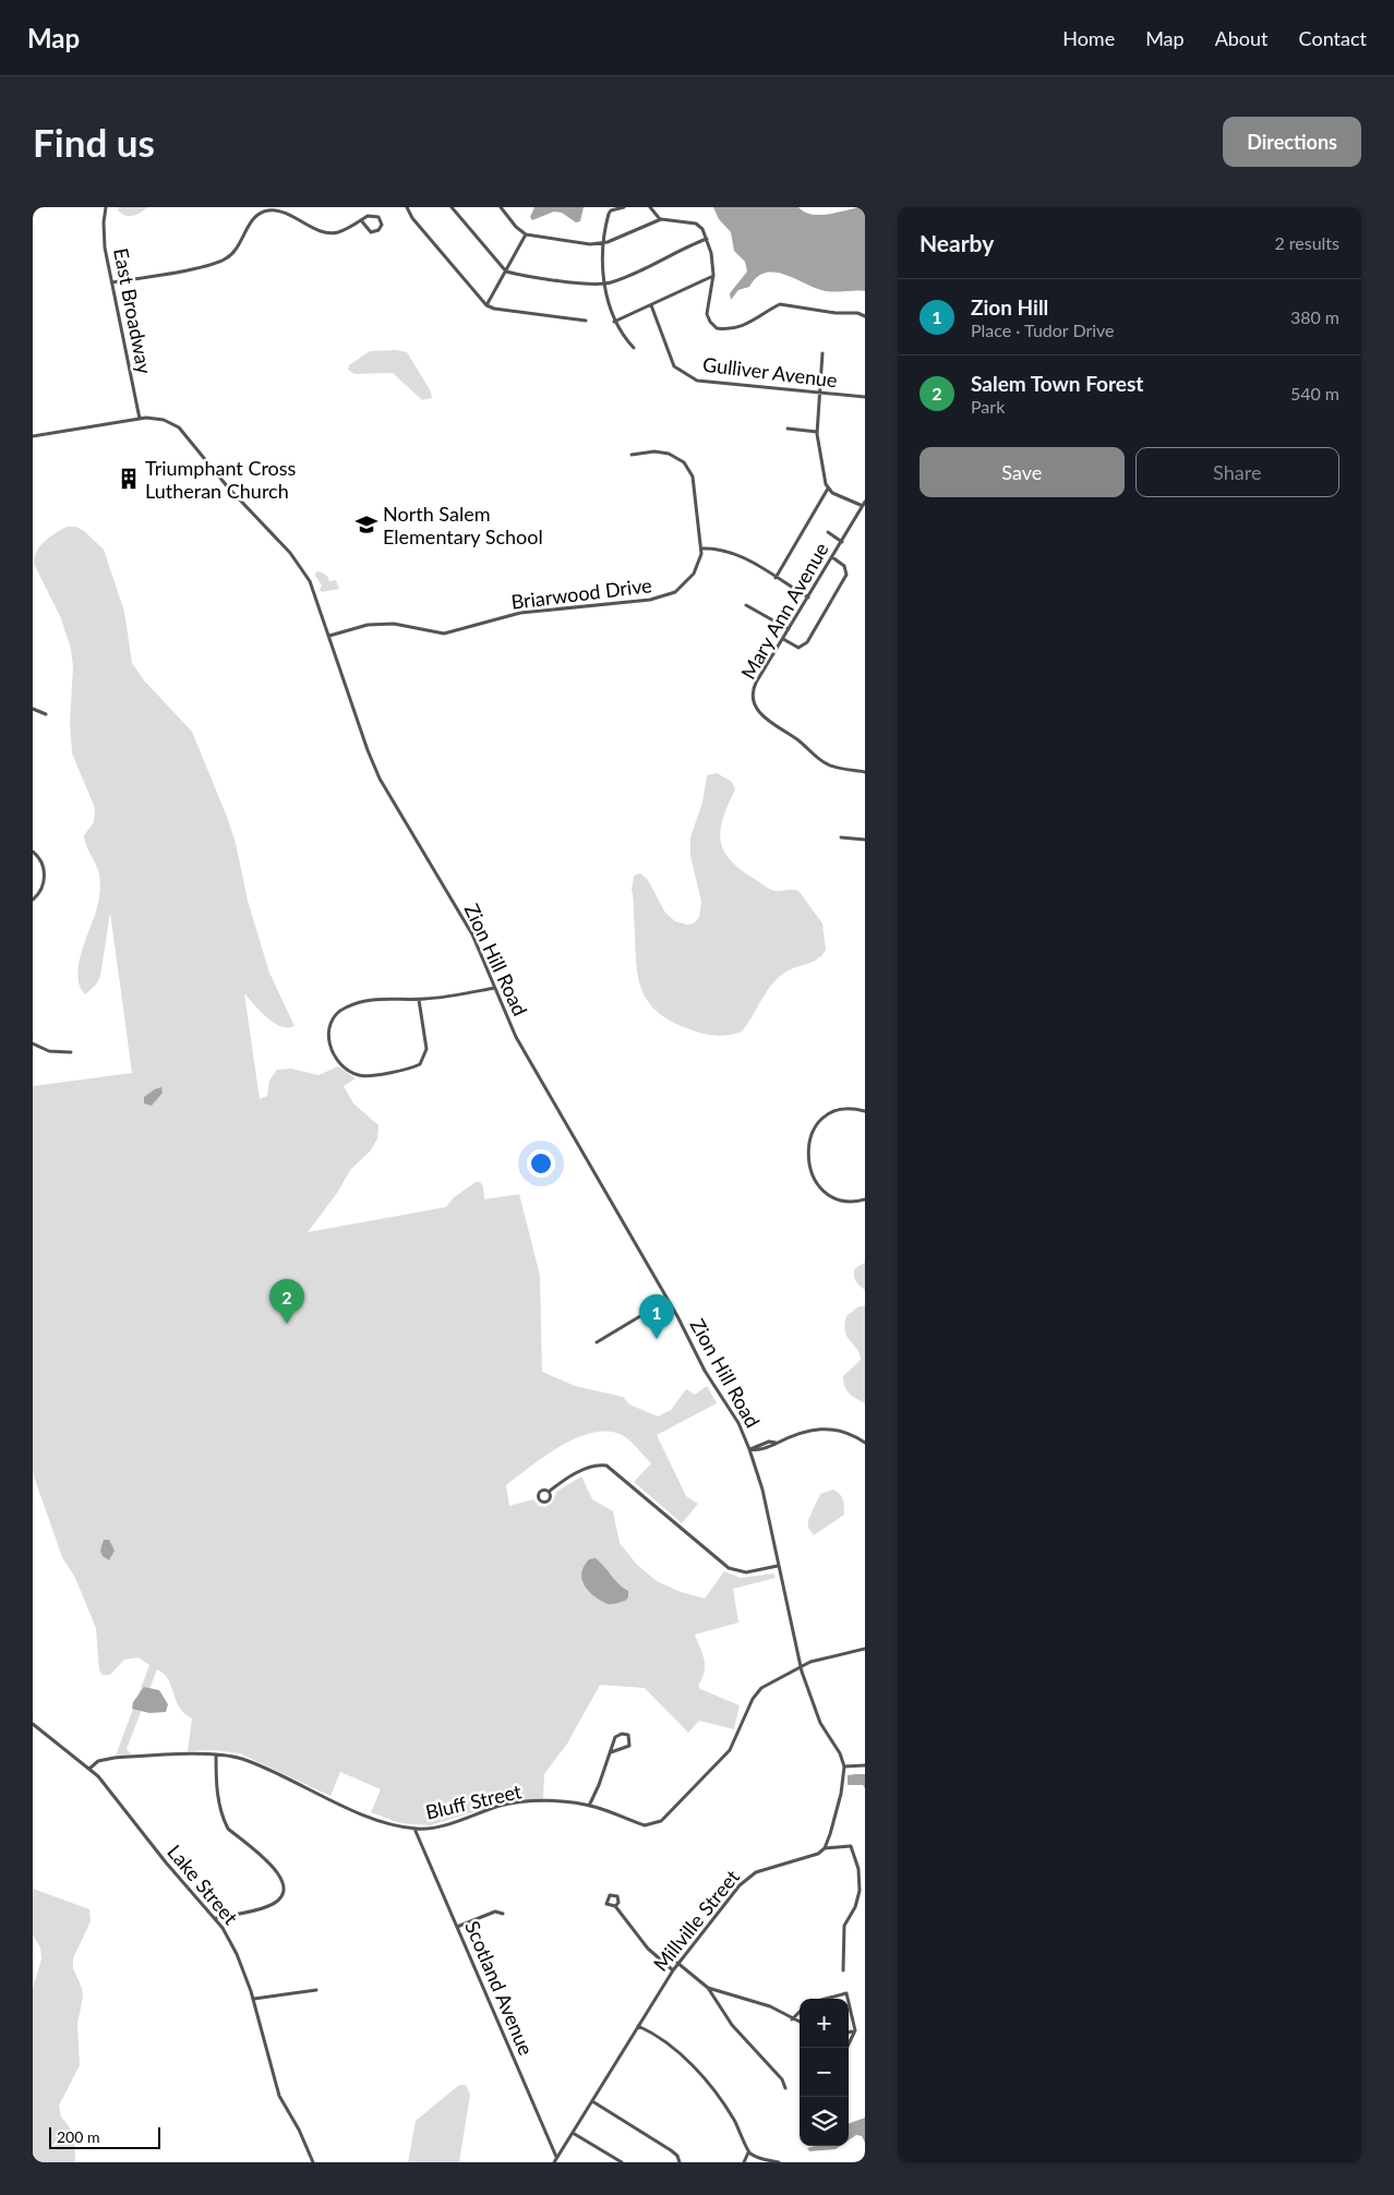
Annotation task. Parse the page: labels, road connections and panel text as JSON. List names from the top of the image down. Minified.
{"streets":{"street":["East Broadway","Gulliver Avenue","Briarwood Drive","Mary Ann Avenue","Zion Hill Road","Bluff Street","Lake Street","Millville Street","Scotland Avenue"]},"crossings":[["East Broadway","Zion Hill Road"],["Briarwood Drive","Zion Hill Road"],["Zion Hill Road","Bluff Street"],["Bluff Street","Lake Street"],["Bluff Street","Scotland Avenue"],["Millville Street","Scotland Avenue"]],"places":{"building":["Triumphant Cross Lutheran Church"],"school or university":["North Salem Elementary School"]},"scale_bar":"200 m","page":{"header":"Map","nav":["Home","Map","About","Contact"],"buttons":["Directions",["Save","Share"]],"title":"Find us","heading":["Nearby","2 results"],"list":[{"mark":"1","name":"Zion Hill","note":"Place · Tudor Drive","value":"380 m"},{"mark":"2","name":"Salem Town Forest","note":"Park","value":"540 m"}],"pins":["2","1"],"map_buttons":["+","−"],"scale":"200 m"}}
